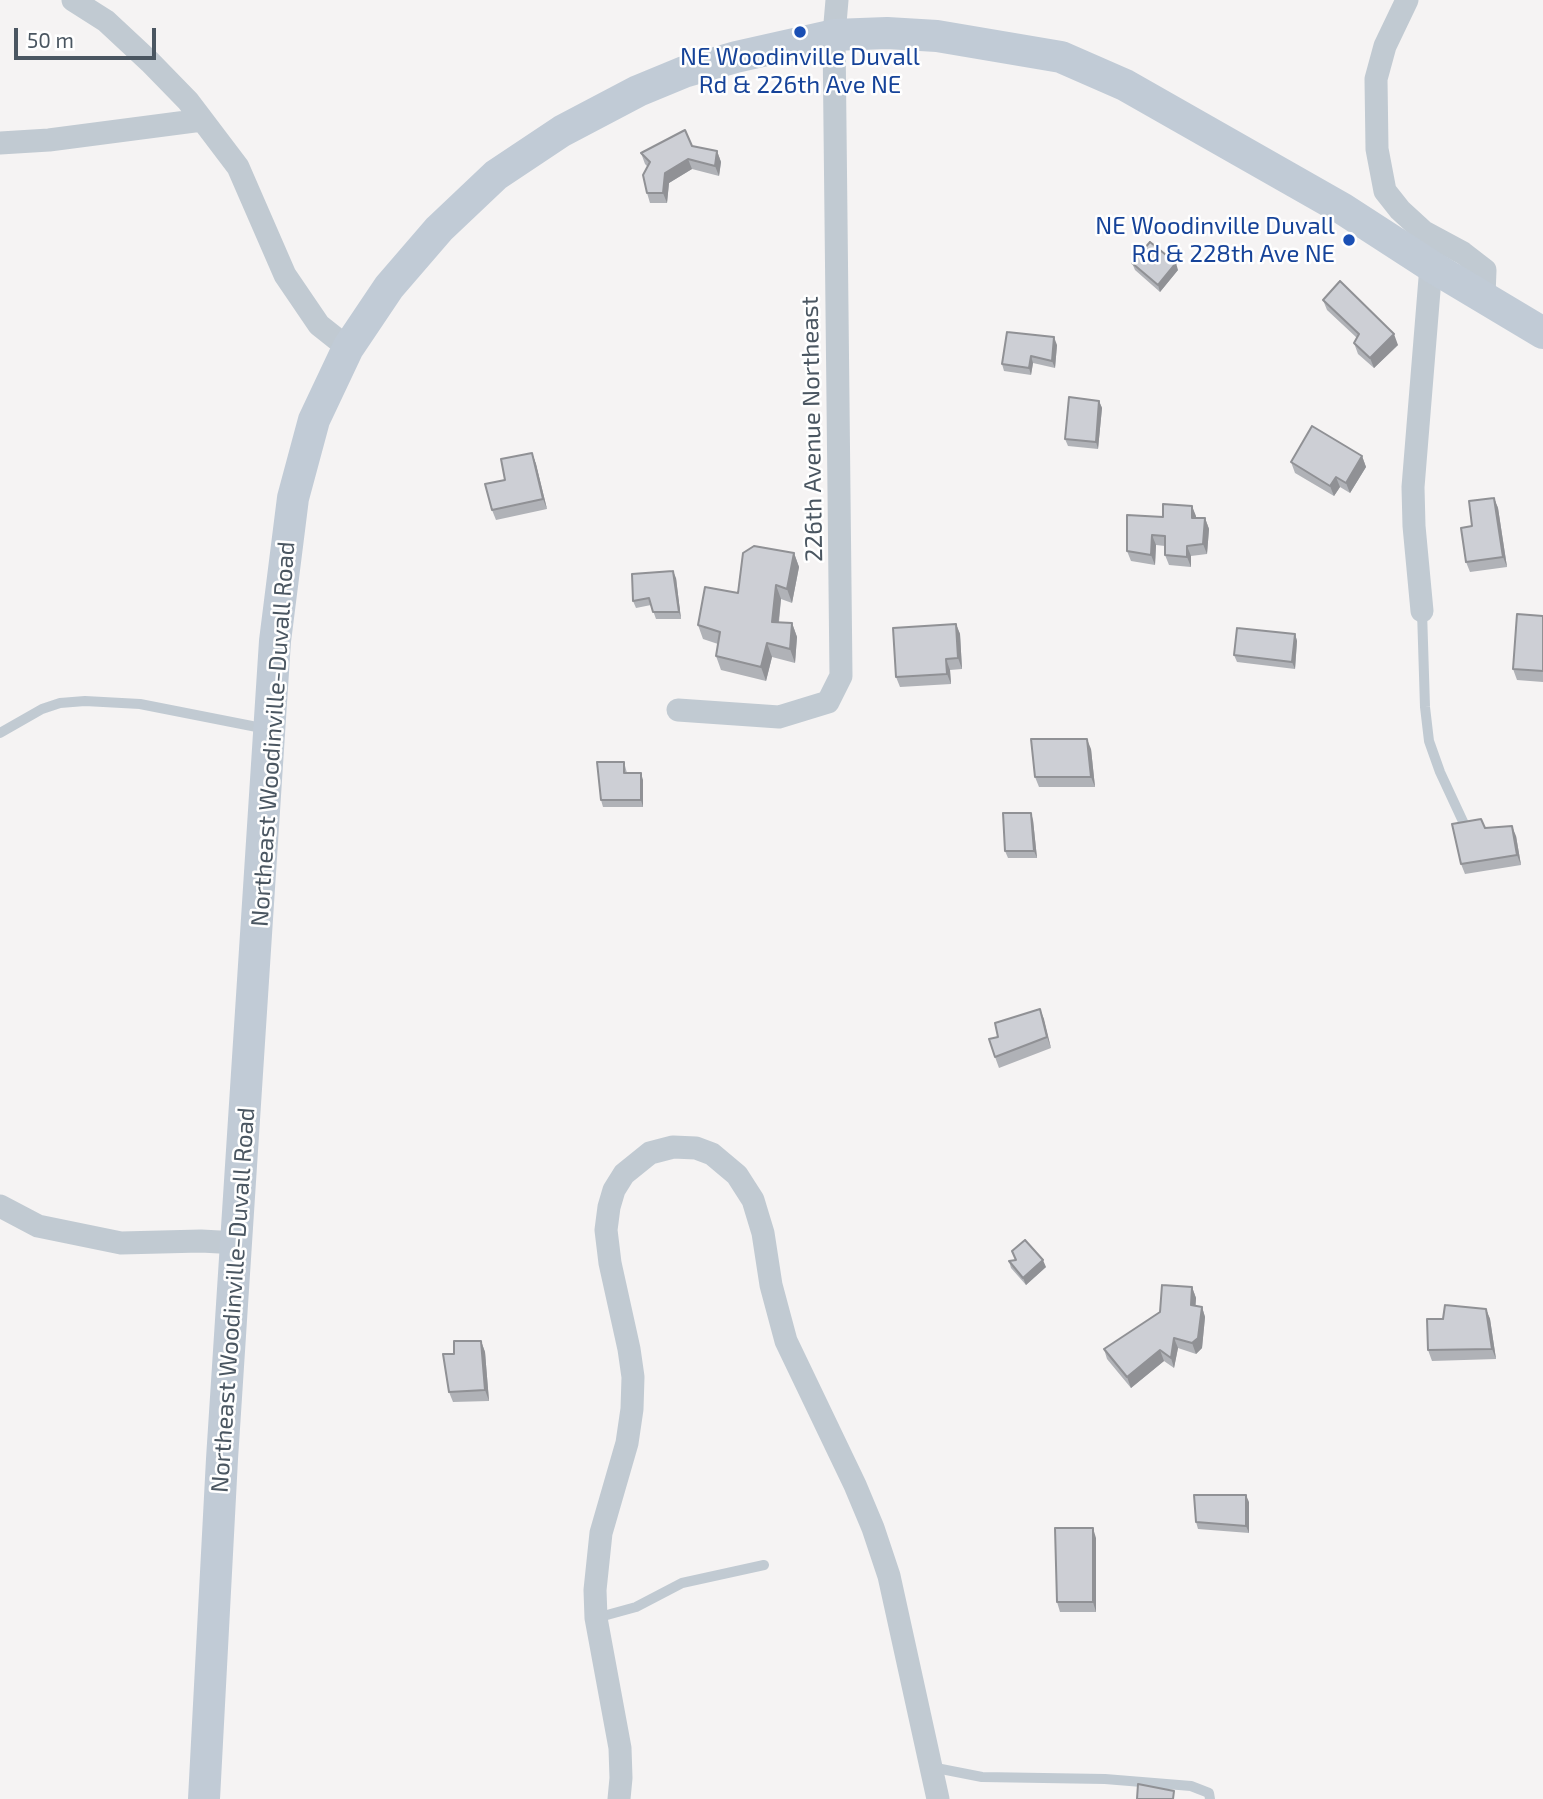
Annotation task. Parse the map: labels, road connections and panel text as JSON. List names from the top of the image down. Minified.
{"streets":{"main road":["Northeast Woodinville-Duvall Road"],"street":["226th Avenue Northeast"]},"crossings":[["226th Avenue Northeast","Northeast Woodinville-Duvall Road"]],"places":["NE Woodinville Duvall Rd & 226th Ave NE","NE Woodinville Duvall Rd & 228th Ave NE"],"scale_bar":"50 m"}
